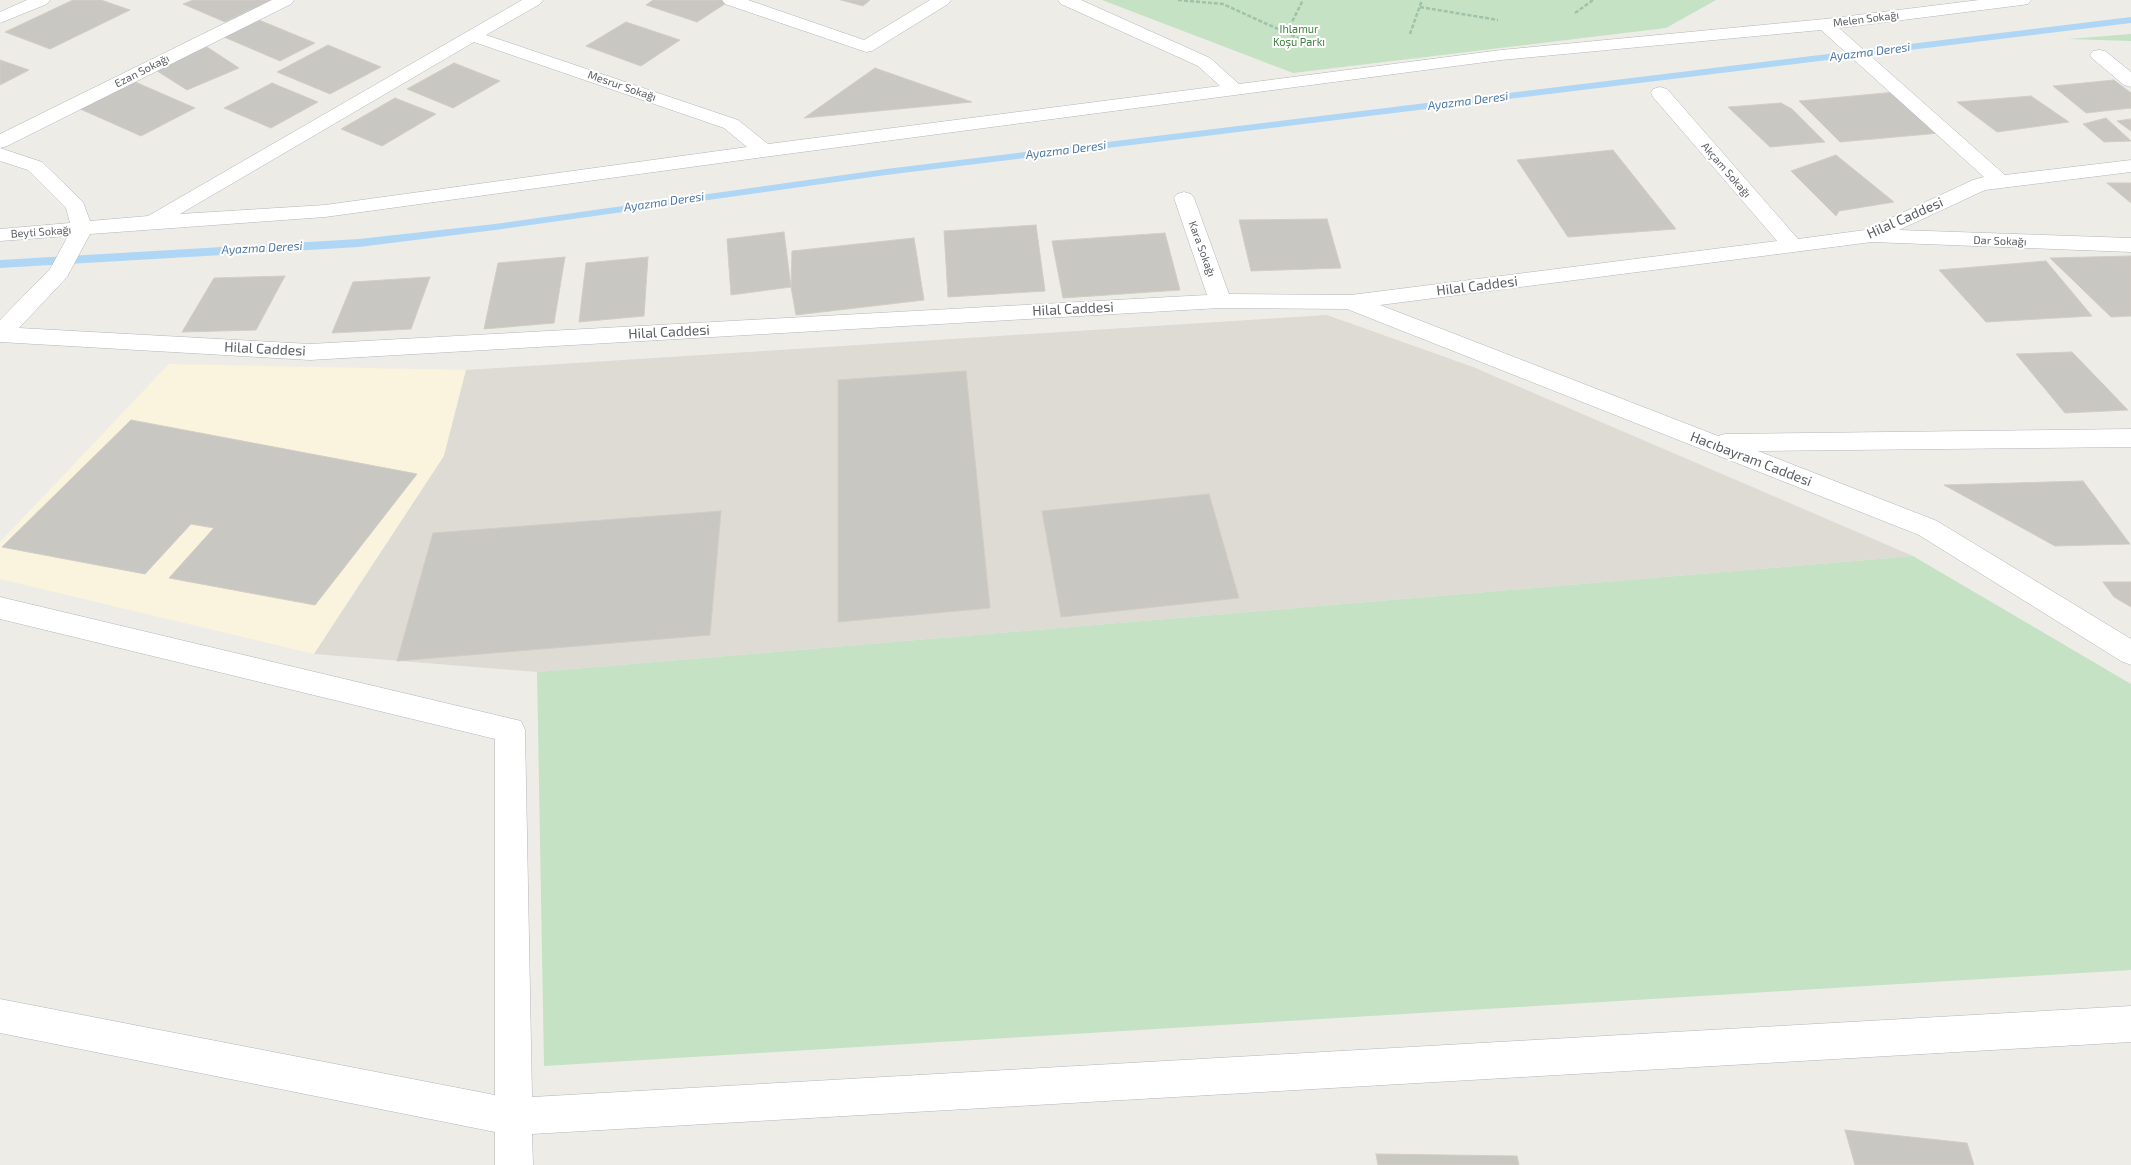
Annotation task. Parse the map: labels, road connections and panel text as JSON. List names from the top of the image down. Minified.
{"streets":{"street":["Melen Sokağı","Ezan Sokağı","Mesrur Sokağı","Akçam Sokağı","Hilal Caddesi","Beyti Sokağı","Dar Sokağı","Kara Sokağı","Hacıbayram Caddesi"]},"crossings":[["Melen Sokağı","Hilal Caddesi"],["Melen Sokağı","Beyti Sokağı"],["Mesrur Sokağı","Beyti Sokağı"],["Akçam Sokağı","Hilal Caddesi"],["Hilal Caddesi","Dar Sokağı"],["Hilal Caddesi","Kara Sokağı"],["Hilal Caddesi","Hacıbayram Caddesi"]],"water":["Ayazma Deresi"],"parks":["Ihlamur Koşu Parkı"]}
